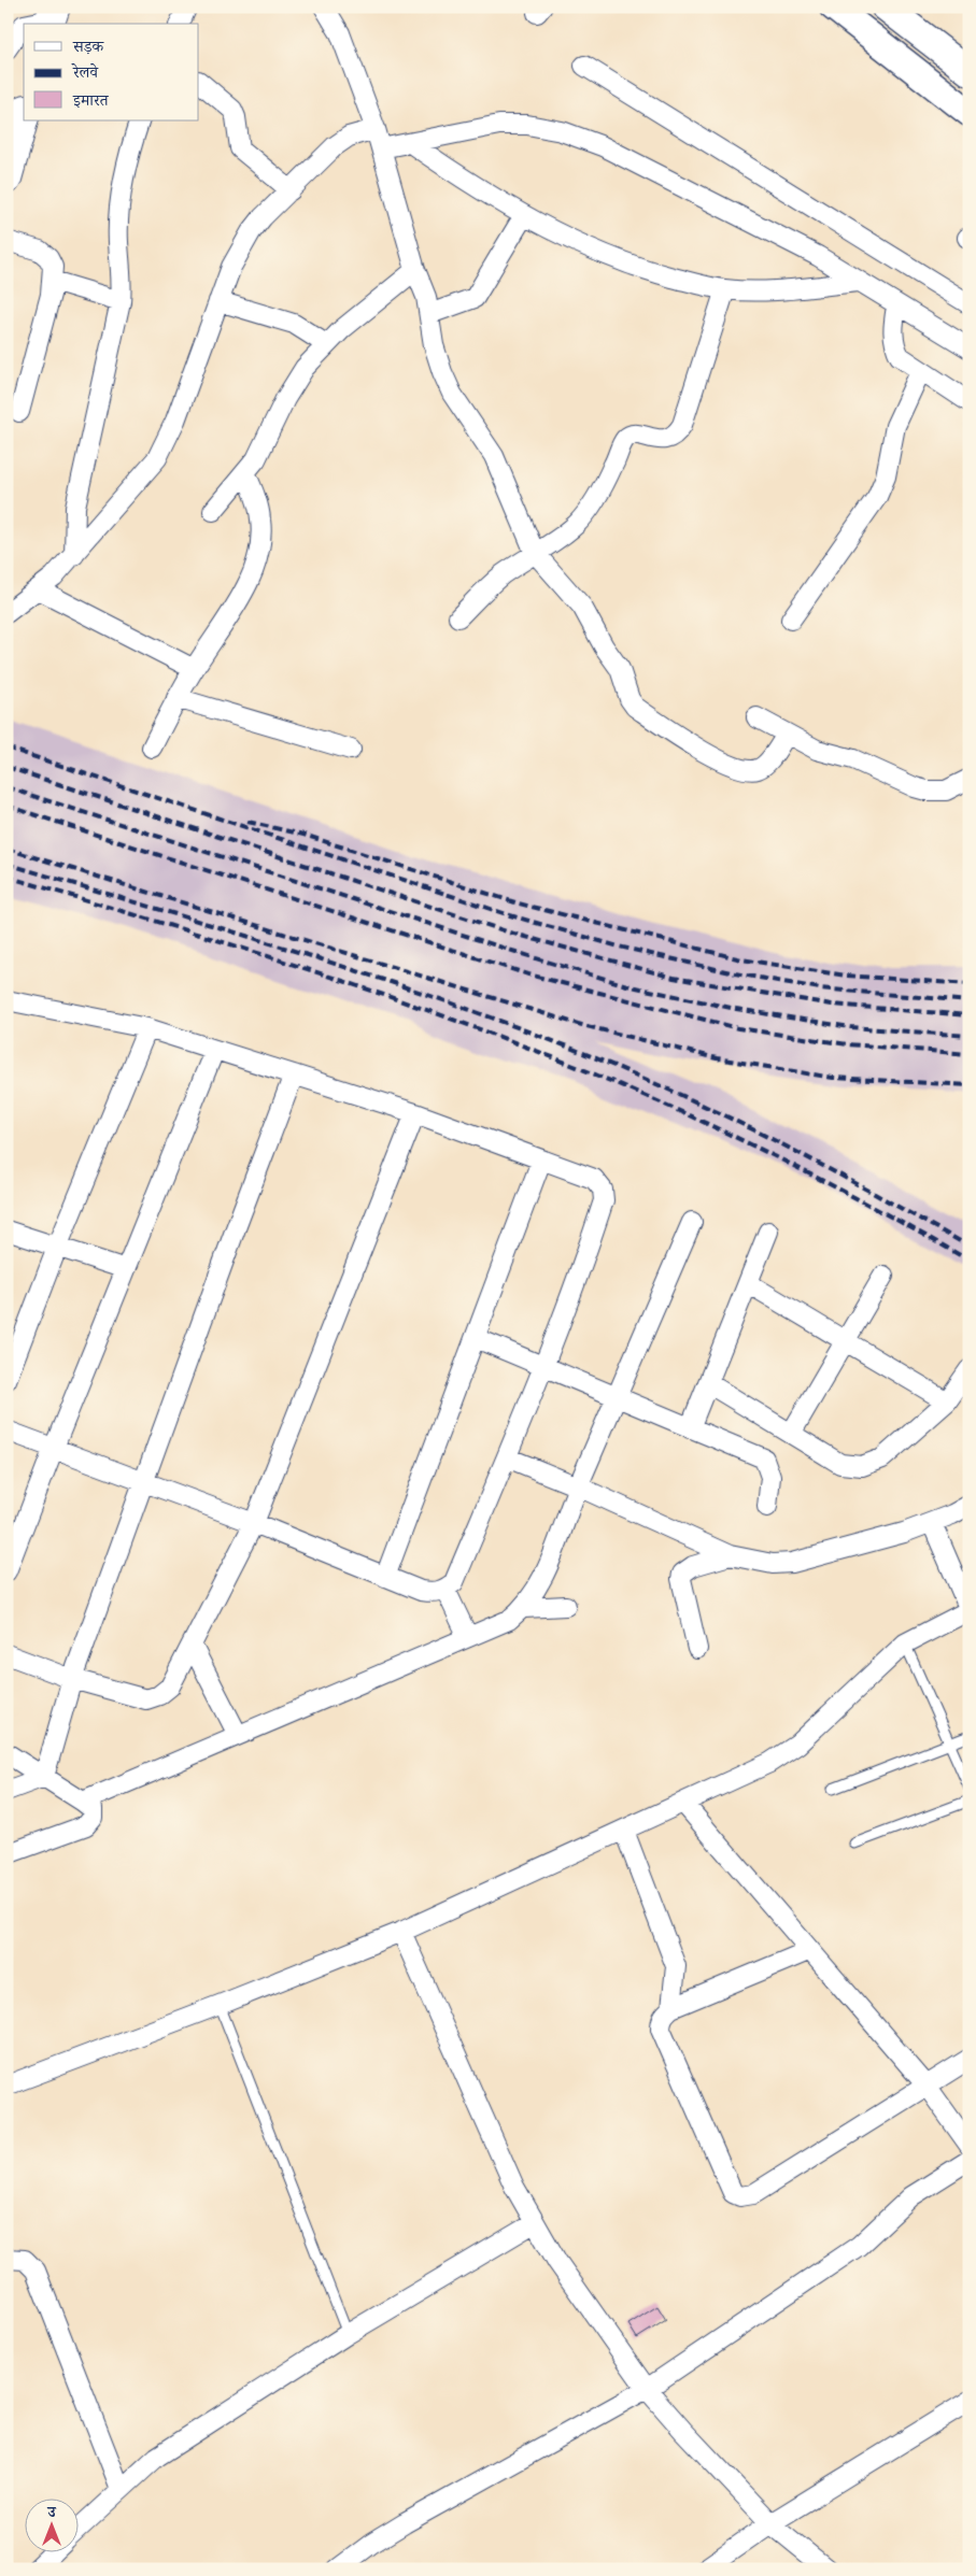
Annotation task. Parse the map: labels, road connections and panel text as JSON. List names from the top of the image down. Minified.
{"legend":["सड़क","रेलवे","इमारत"],"north":"top"}
